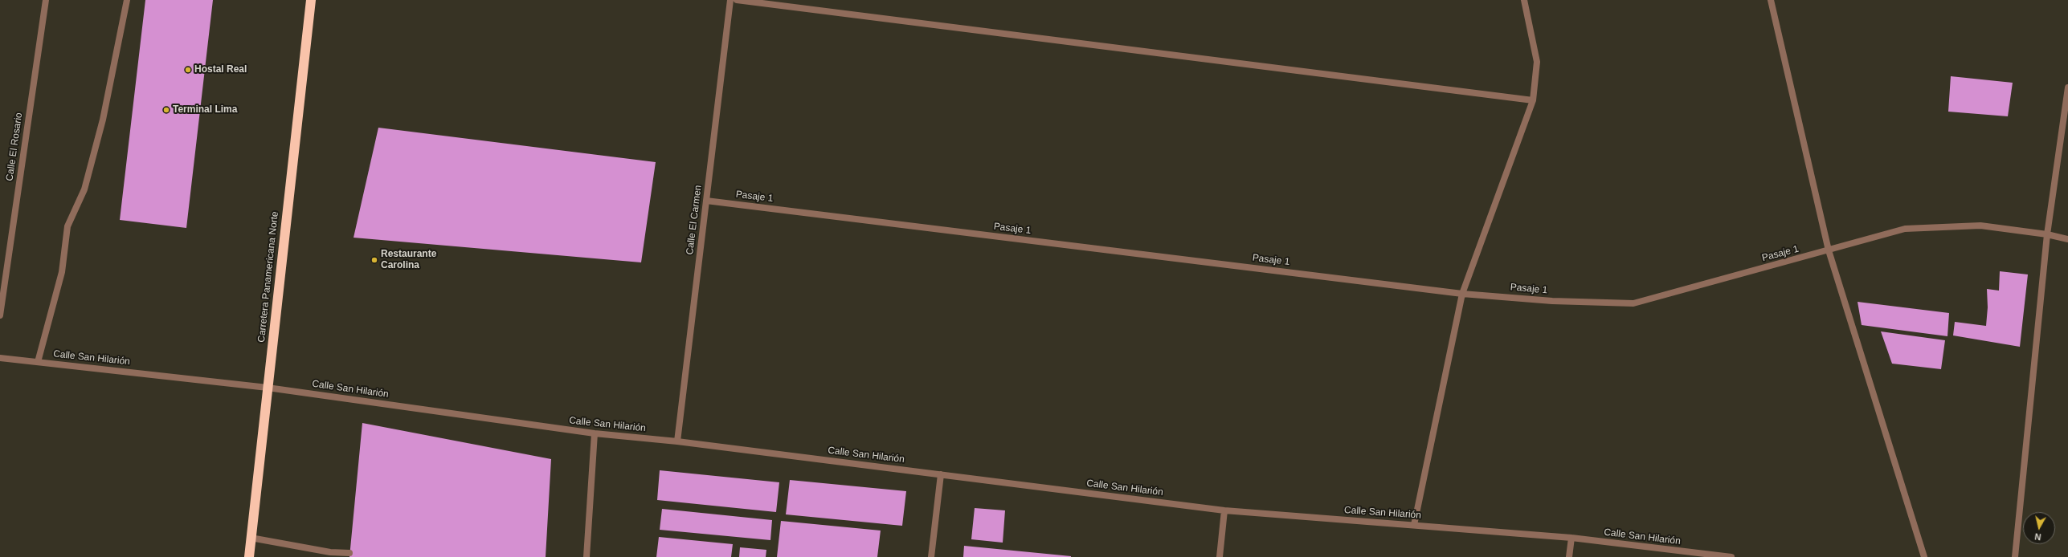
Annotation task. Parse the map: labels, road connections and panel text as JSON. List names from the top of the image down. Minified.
{"streets":{"highway":["Carretera Panamericana Norte"],"street":["Calle El Rosario","Pasaje 1","Calle El Carmen","Calle San Hilarión"]},"crossings":[["Pasaje 1","Calle El Carmen"],["Calle El Carmen","Calle San Hilarión"],["Carretera Panamericana Norte","Calle San Hilarión"]],"places":["Hostal Real","Terminal Lima","Restaurante Carolina"],"north":"bottom"}
